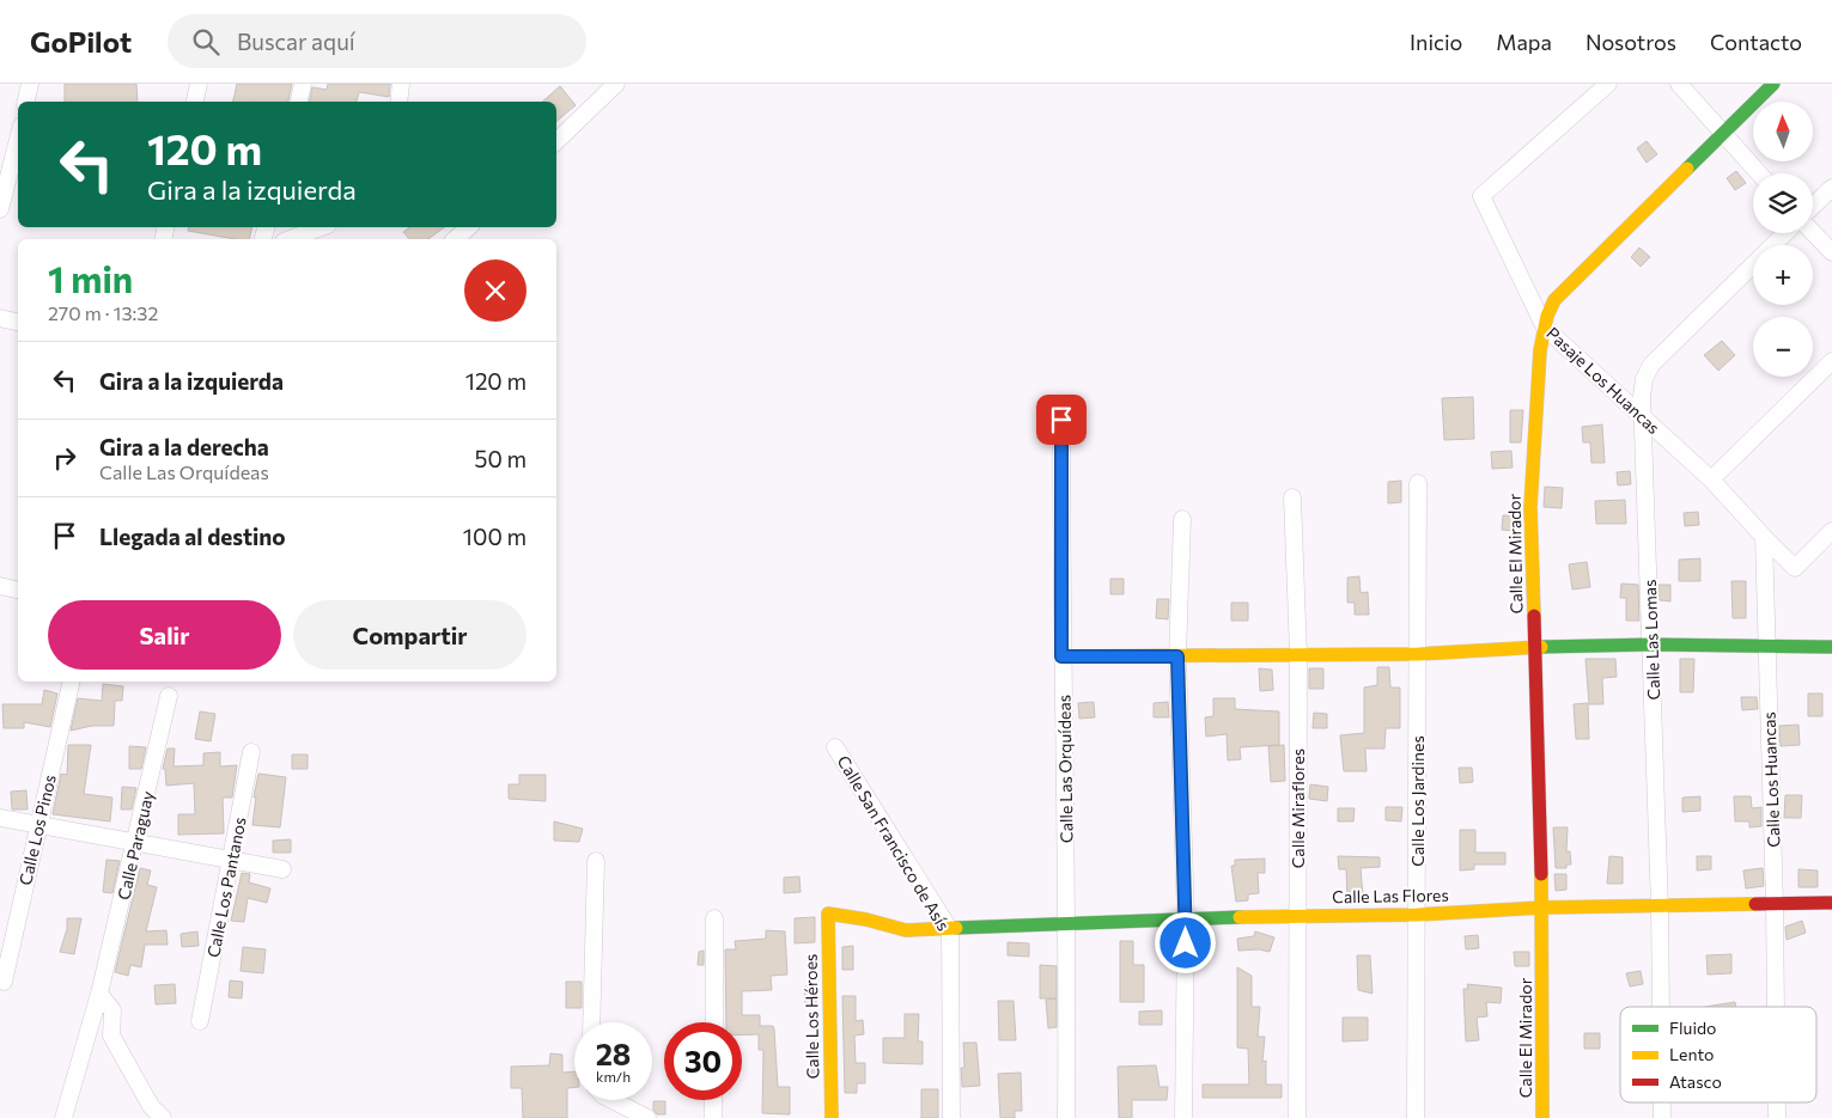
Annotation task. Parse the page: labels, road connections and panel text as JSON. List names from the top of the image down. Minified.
{"streets":{"street":["Pasaje Los Huancas","Calle El Mirador","Calle Las Lomas","Calle Las Orquídeas","Calle Los Huancas","Calle Los Jardines","Calle Miraflores","Calle Los Pinos","Calle San Francisco de Asís","Calle Paraguay","Calle Los Pantanos","Calle Las Flores","Calle Los Héroes"]},"crossings":[["Pasaje Los Huancas","Calle El Mirador"],["Pasaje Los Huancas","Calle Las Lomas"],["Pasaje Los Huancas","Calle Los Huancas"],["Calle El Mirador","Calle Las Flores"],["Calle Las Lomas","Calle Las Flores"],["Calle Las Orquídeas","Calle Las Flores"],["Calle Los Huancas","Calle Las Flores"],["Calle Los Jardines","Calle Las Flores"],["Calle Miraflores","Calle Las Flores"],["Calle San Francisco de Asís","Calle Las Flores"],["Calle Las Flores","Calle Los Héroes"]],"legend":["Fluido","Lento","Atasco"],"north":"top","page":{"header":"GoPilot","search":"Buscar aquí","nav":["Inicio","Mapa","Nosotros","Contacto"],"map_buttons":["+","−"],"turn":["120 m","Gira a la izquierda"],"heading":["1 min","270 m · 13:32"],"list":[{"name":"Gira a la izquierda","value":"120 m"},{"name":"Gira a la derecha","note":"Calle Las Orquídeas","value":"50 m"},{"name":"Llegada al destino","value":"100 m"}],"buttons":["Salir","Compartir"],"speed":"28 km/h","limit":"30"}}
